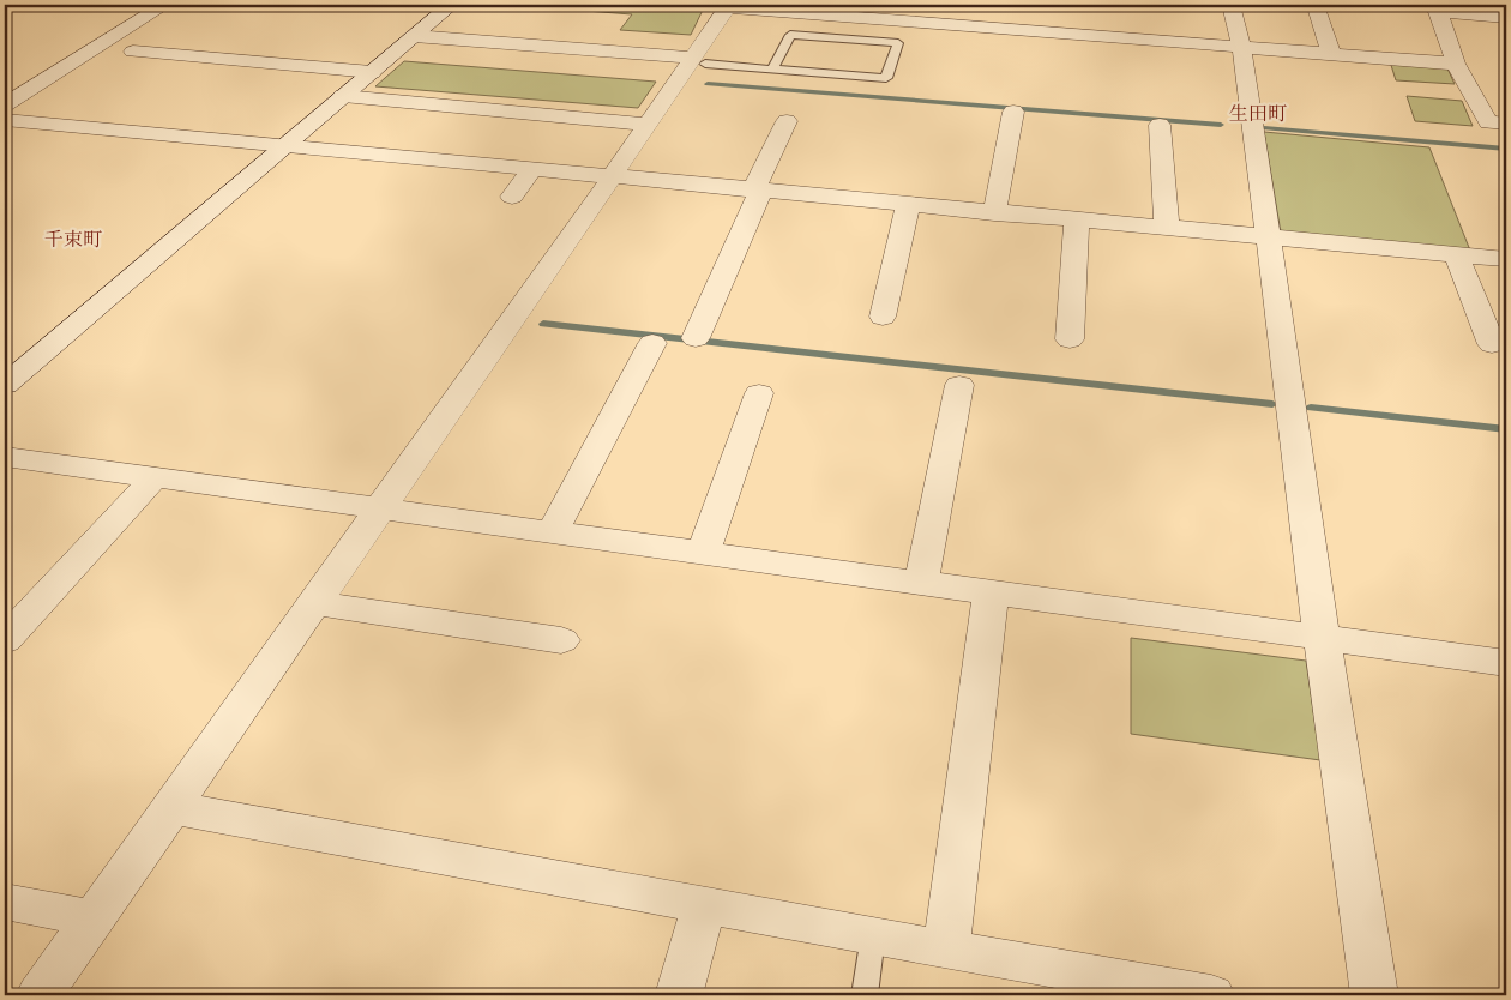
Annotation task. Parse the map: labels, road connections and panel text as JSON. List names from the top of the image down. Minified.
{"districts":["生田町","千束町"]}
